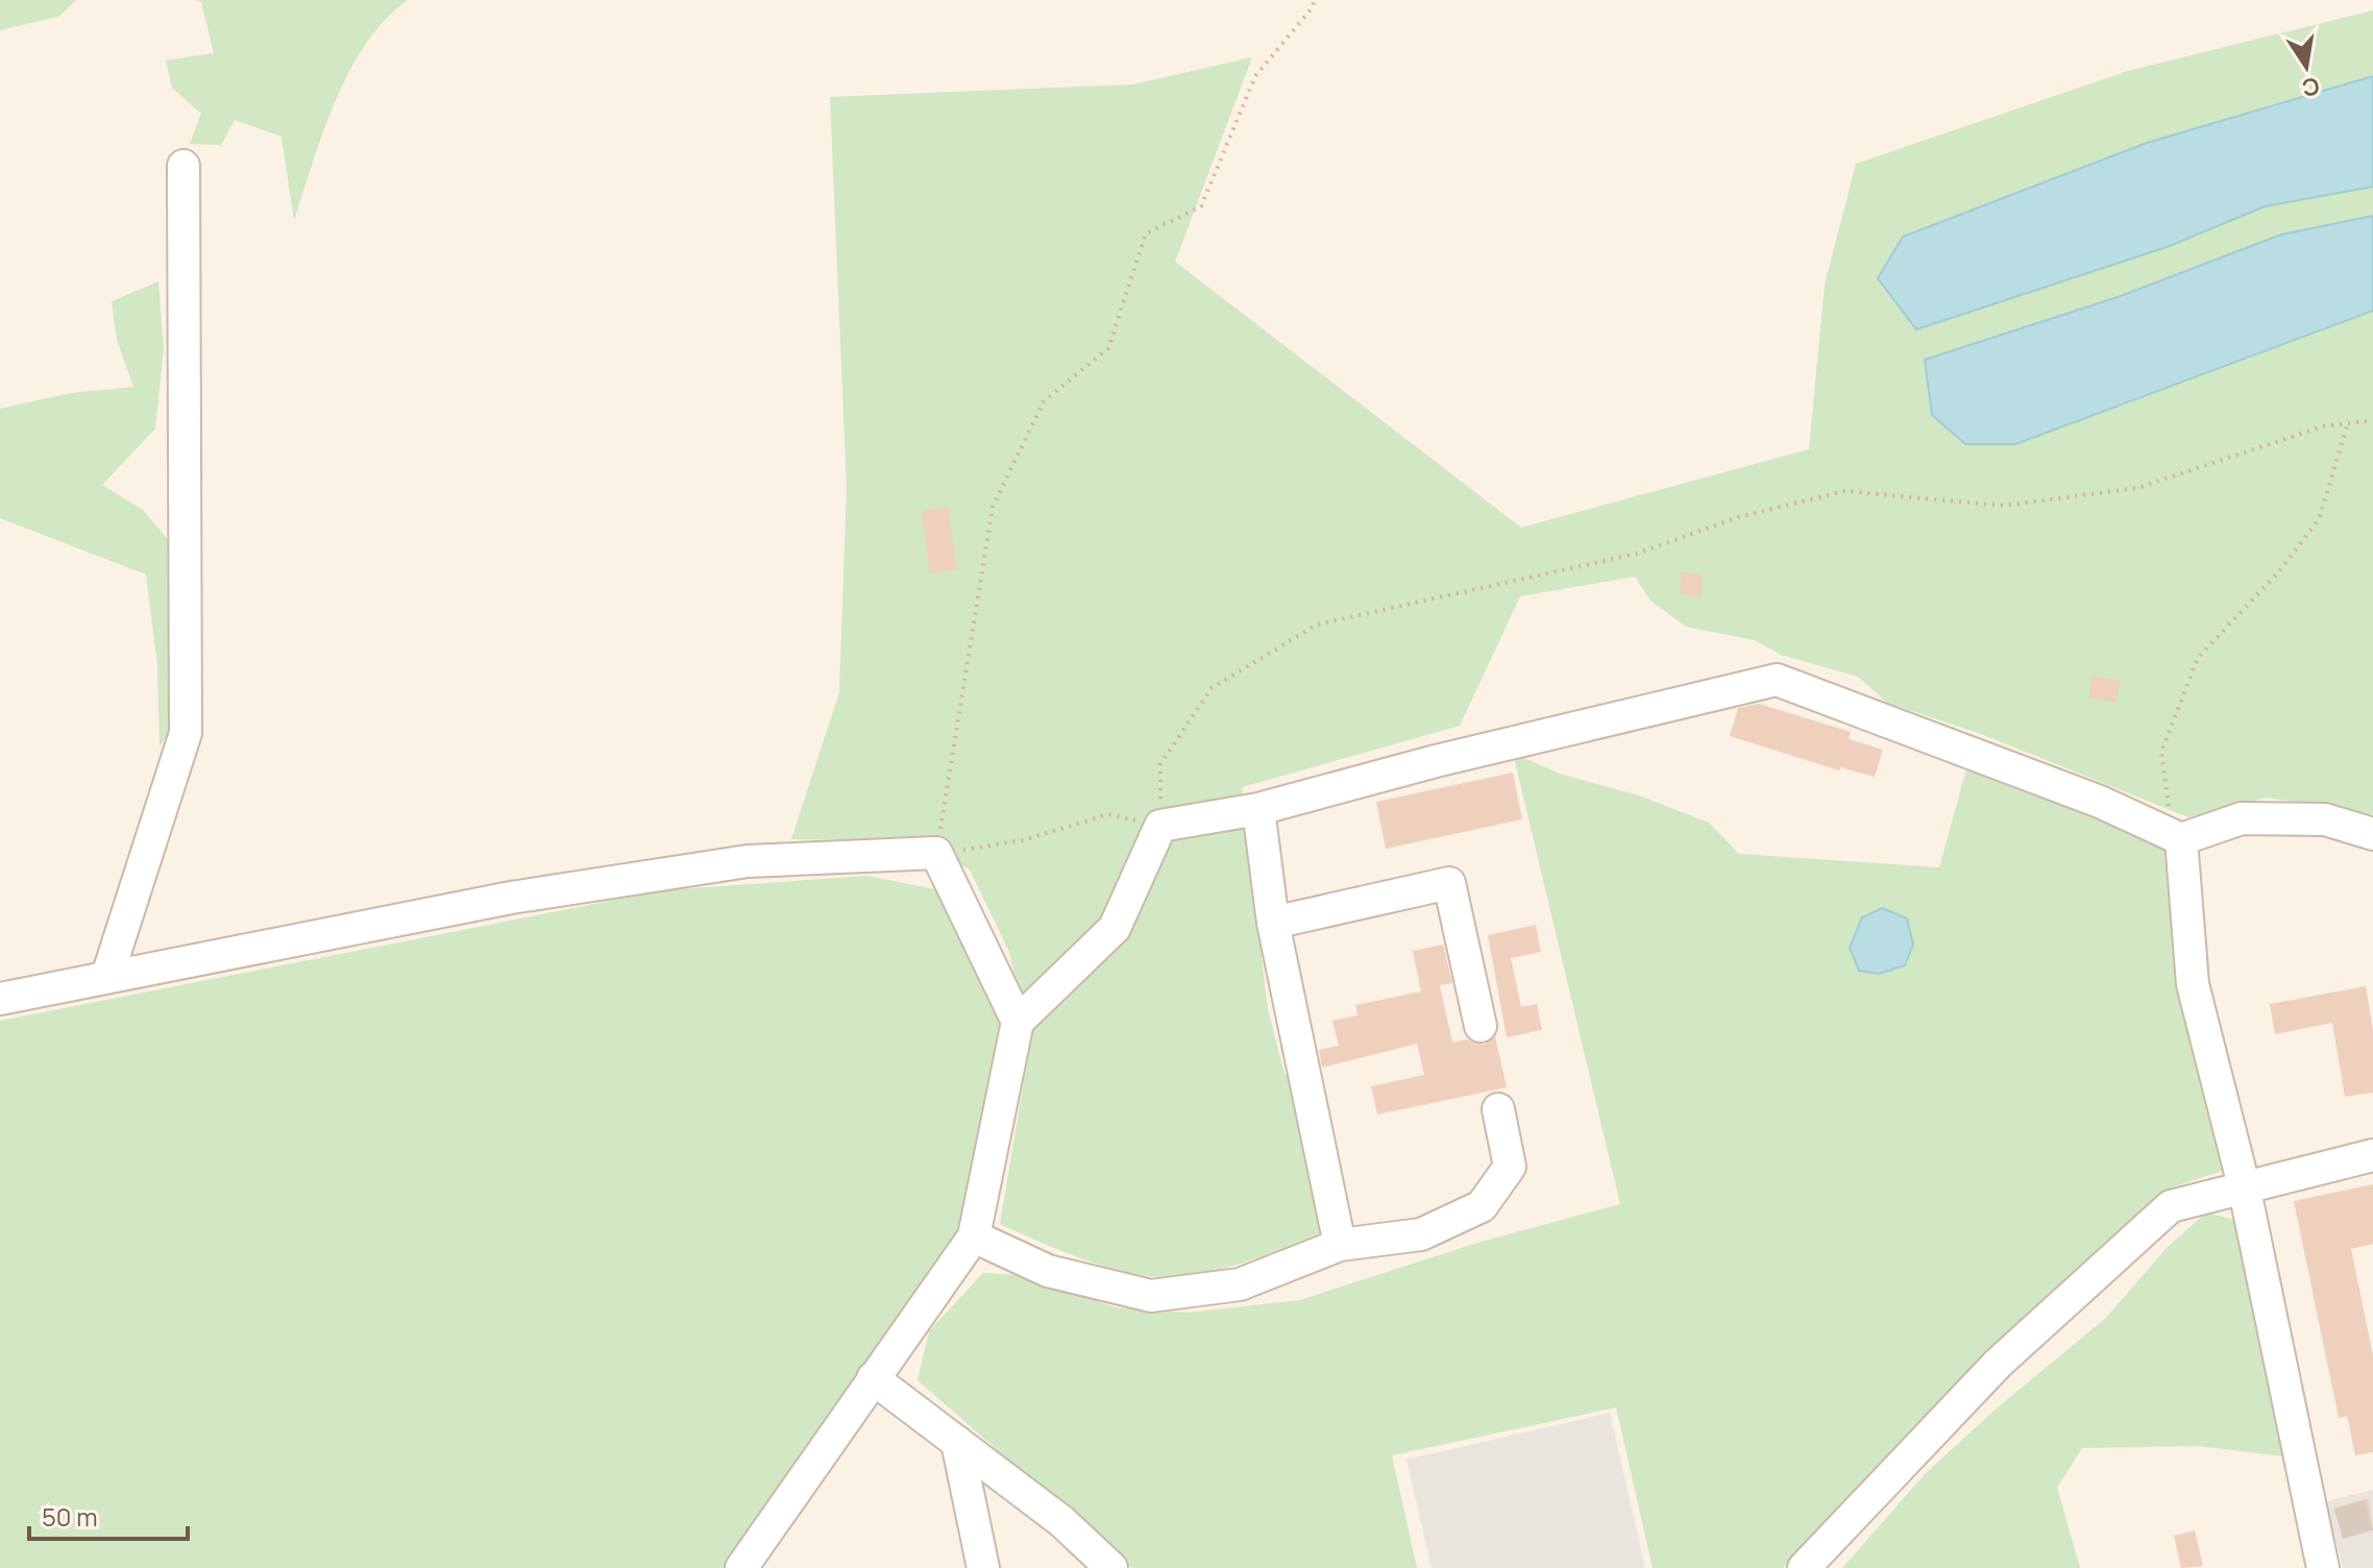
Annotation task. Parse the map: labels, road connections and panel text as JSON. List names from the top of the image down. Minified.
{"scale_bar":"50 m","north":"bottom"}
